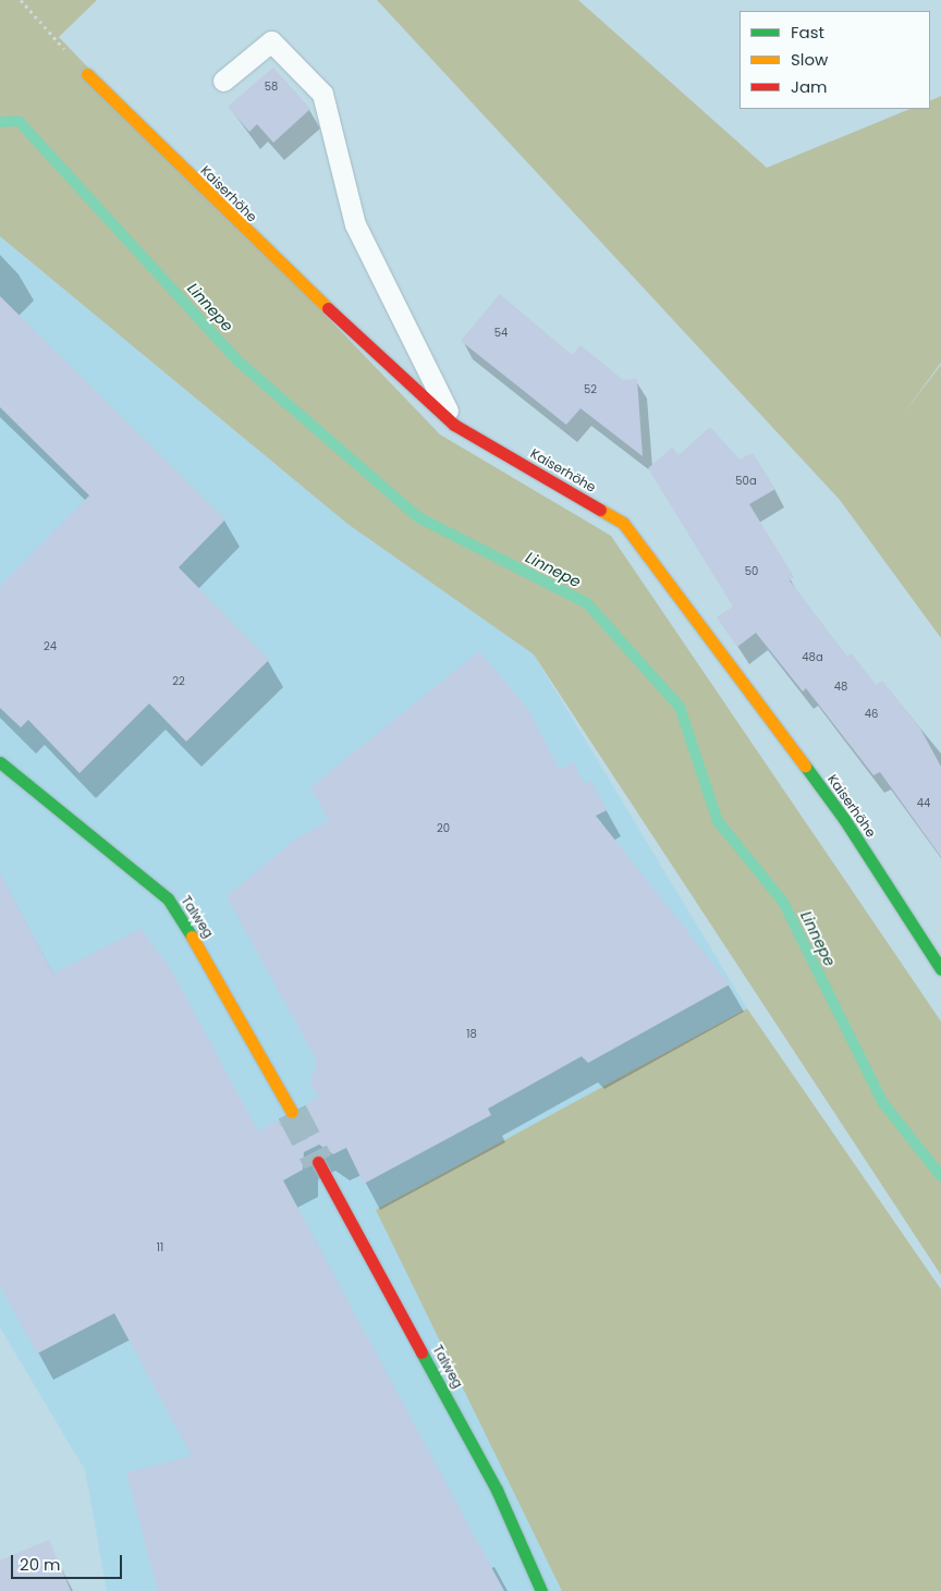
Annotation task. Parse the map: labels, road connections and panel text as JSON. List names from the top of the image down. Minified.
{"streets":{"street":["Kaiserhöhe","Talweg"]},"water":["Linnepe"],"house_numbers":["58","54","52","50a","50","24","48a","22","48","46","44","20","18","11"],"legend":["Fast","Slow","Jam"],"scale_bar":"20 m"}
